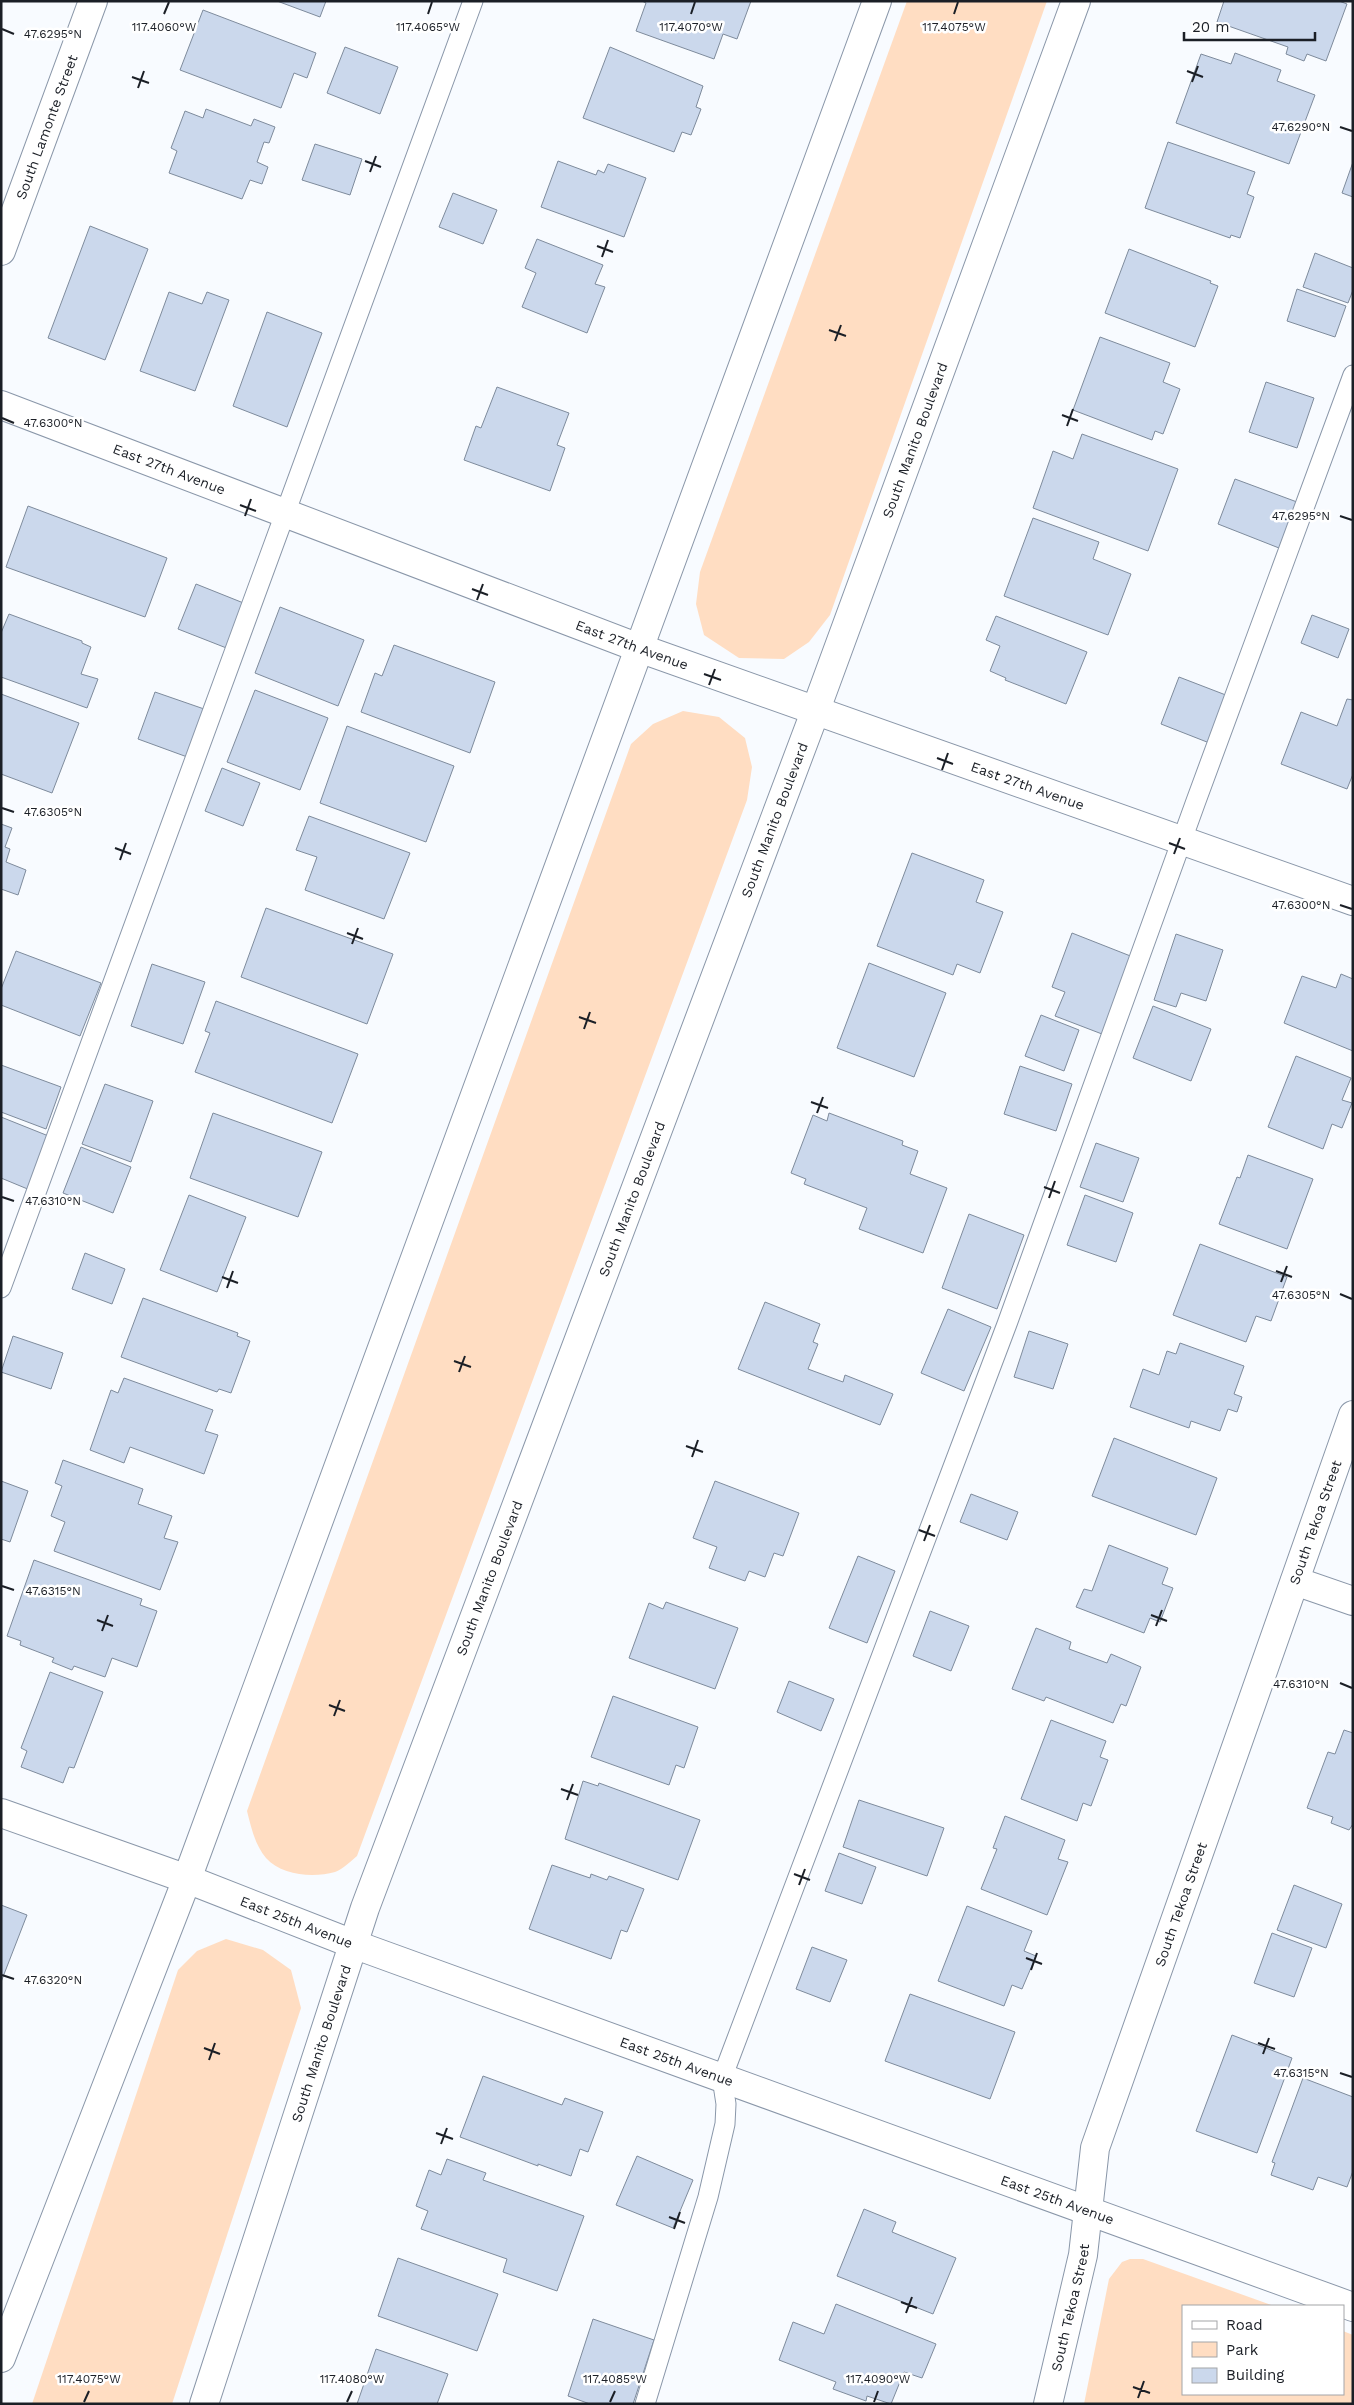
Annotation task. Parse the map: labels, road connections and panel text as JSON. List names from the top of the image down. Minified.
{"streets":{"street":["South Lamonte Street","South Manito Boulevard","East 27th Avenue","South Tekoa Street","East 25th Avenue"]},"crossings":[["South Manito Boulevard","East 27th Avenue"],["South Manito Boulevard","East 25th Avenue"],["South Tekoa Street","East 25th Avenue"]],"legend":["Road","Park","Building"],"scale_bar":"20 m","coordinates":["117.4060°W","117.4065°W","117.4070°W","117.4075°W","47.6295°N","47.6290°N","47.6300°N","47.6305°N","47.6310°N","47.6315°N","47.6320°N","117.4080°W","117.4085°W","117.4090°W"]}
